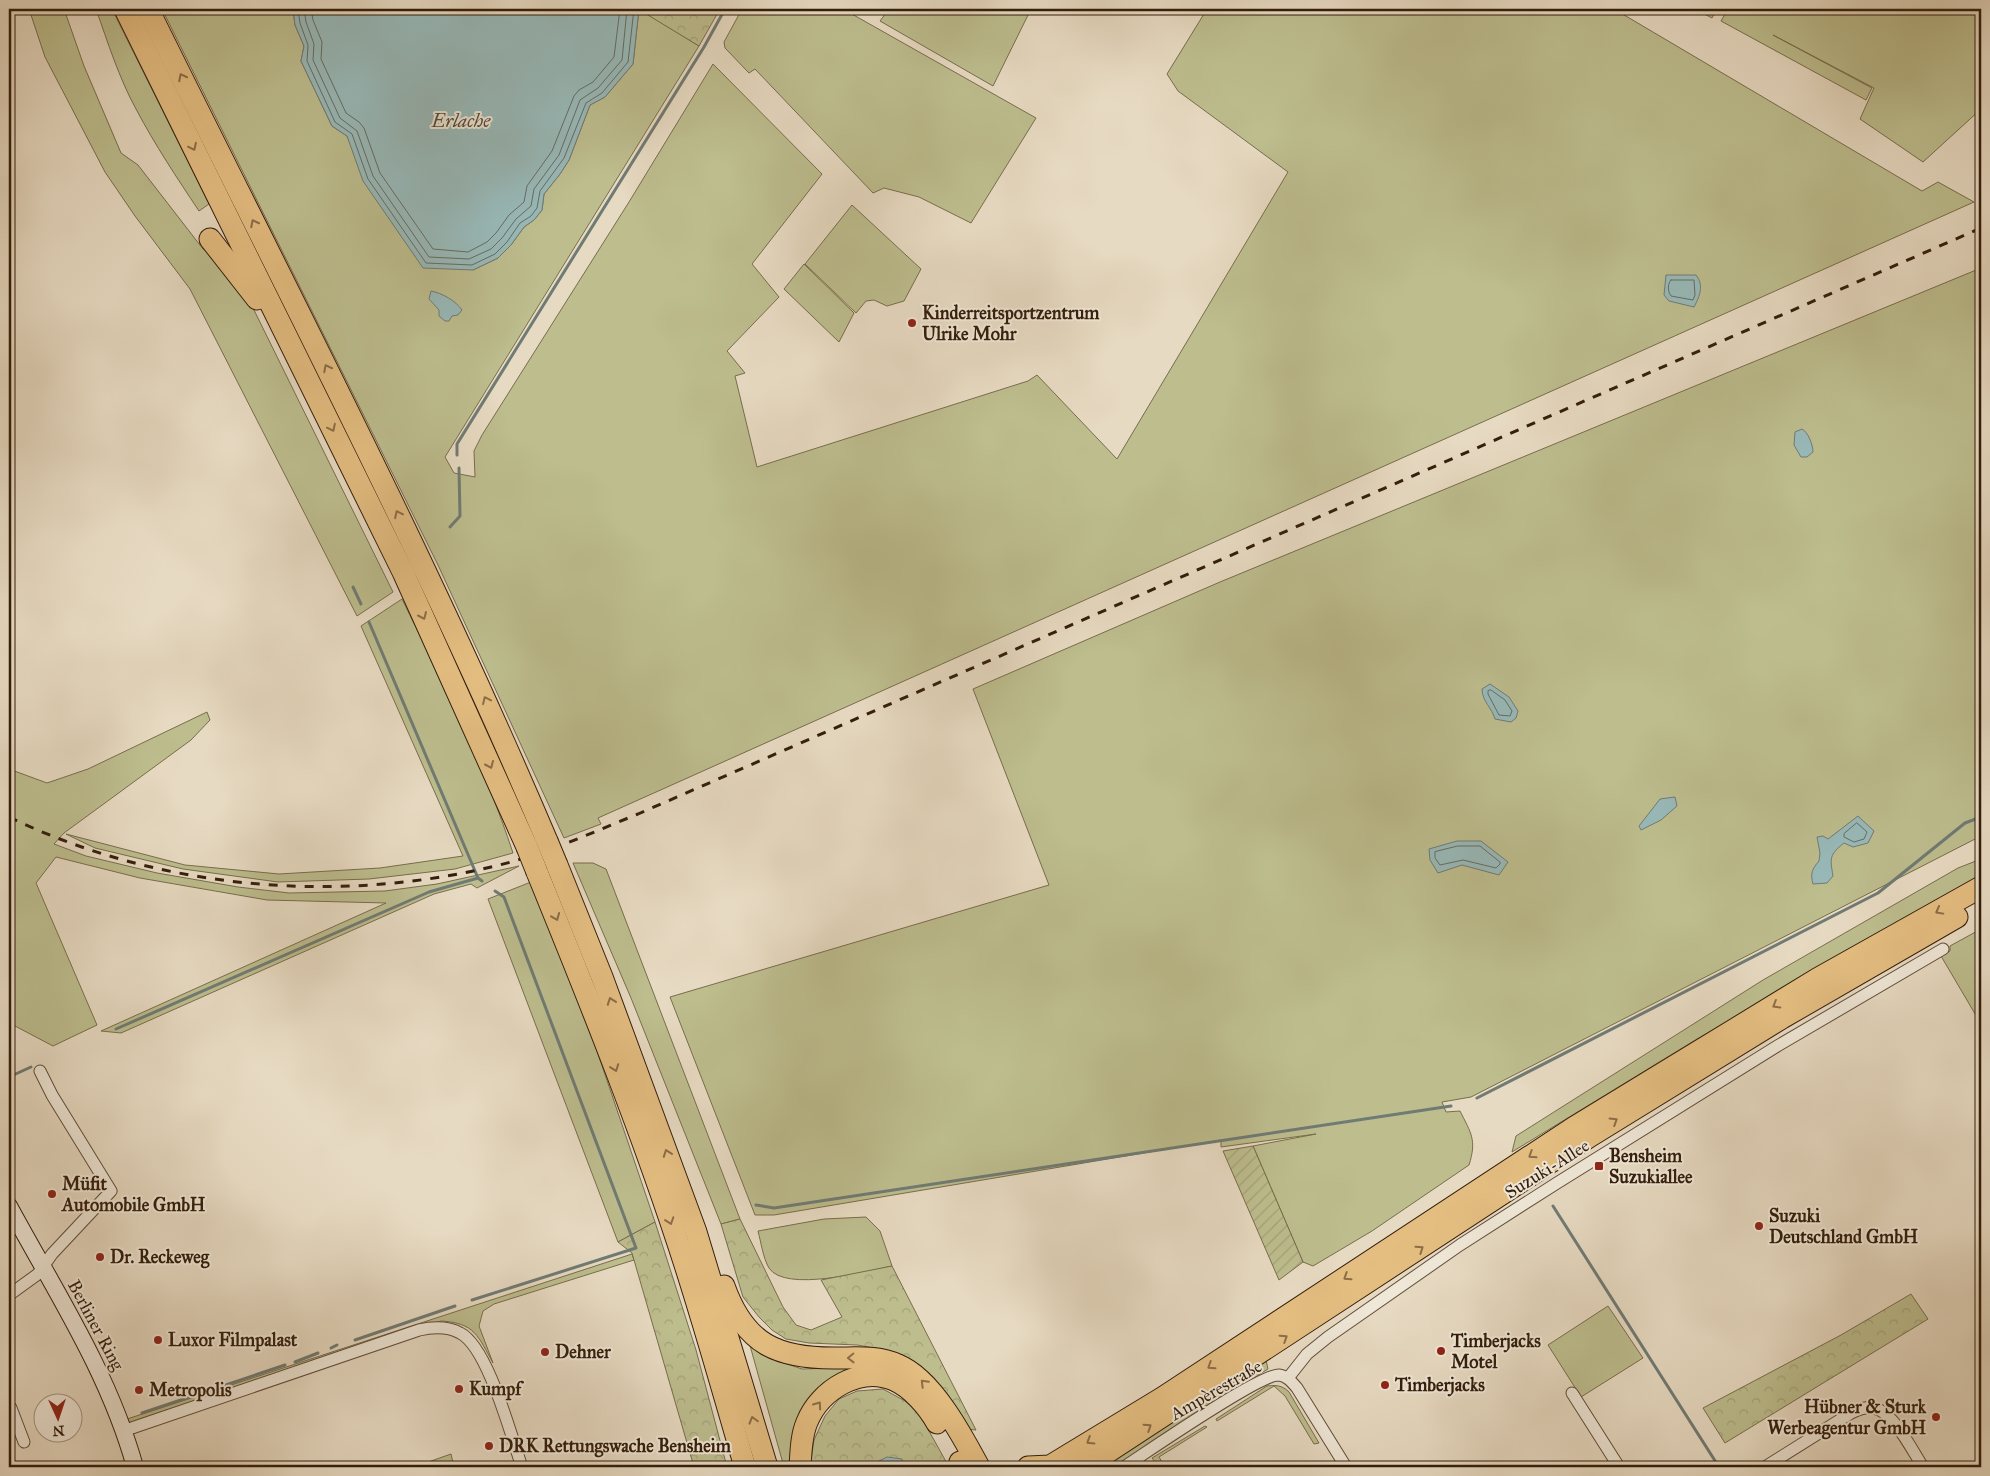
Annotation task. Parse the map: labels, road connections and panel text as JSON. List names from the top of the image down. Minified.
{"streets":{"street":["Suzuki-Allee","Berliner Ring","Ampèrestraße"]},"crossings":[["Suzuki-Allee","Ampèrestraße"]],"water":["Erlache"],"places":{"other":["Kinderreitsportzentrum Ulrike Mohr","Müfit Automobile GmbH","Suzuki Deutschland GmbH","Dr. Reckeweg","Luxor Filmpalast","Timberjacks Motel","Dehner","Timberjacks","Kumpf","Metropolis","Hübner & Sturk Werbeagentur GmbH","DRK Rettungswache Bensheim"],"transit":["Bensheim Suzukiallee"]},"north":"bottom"}
